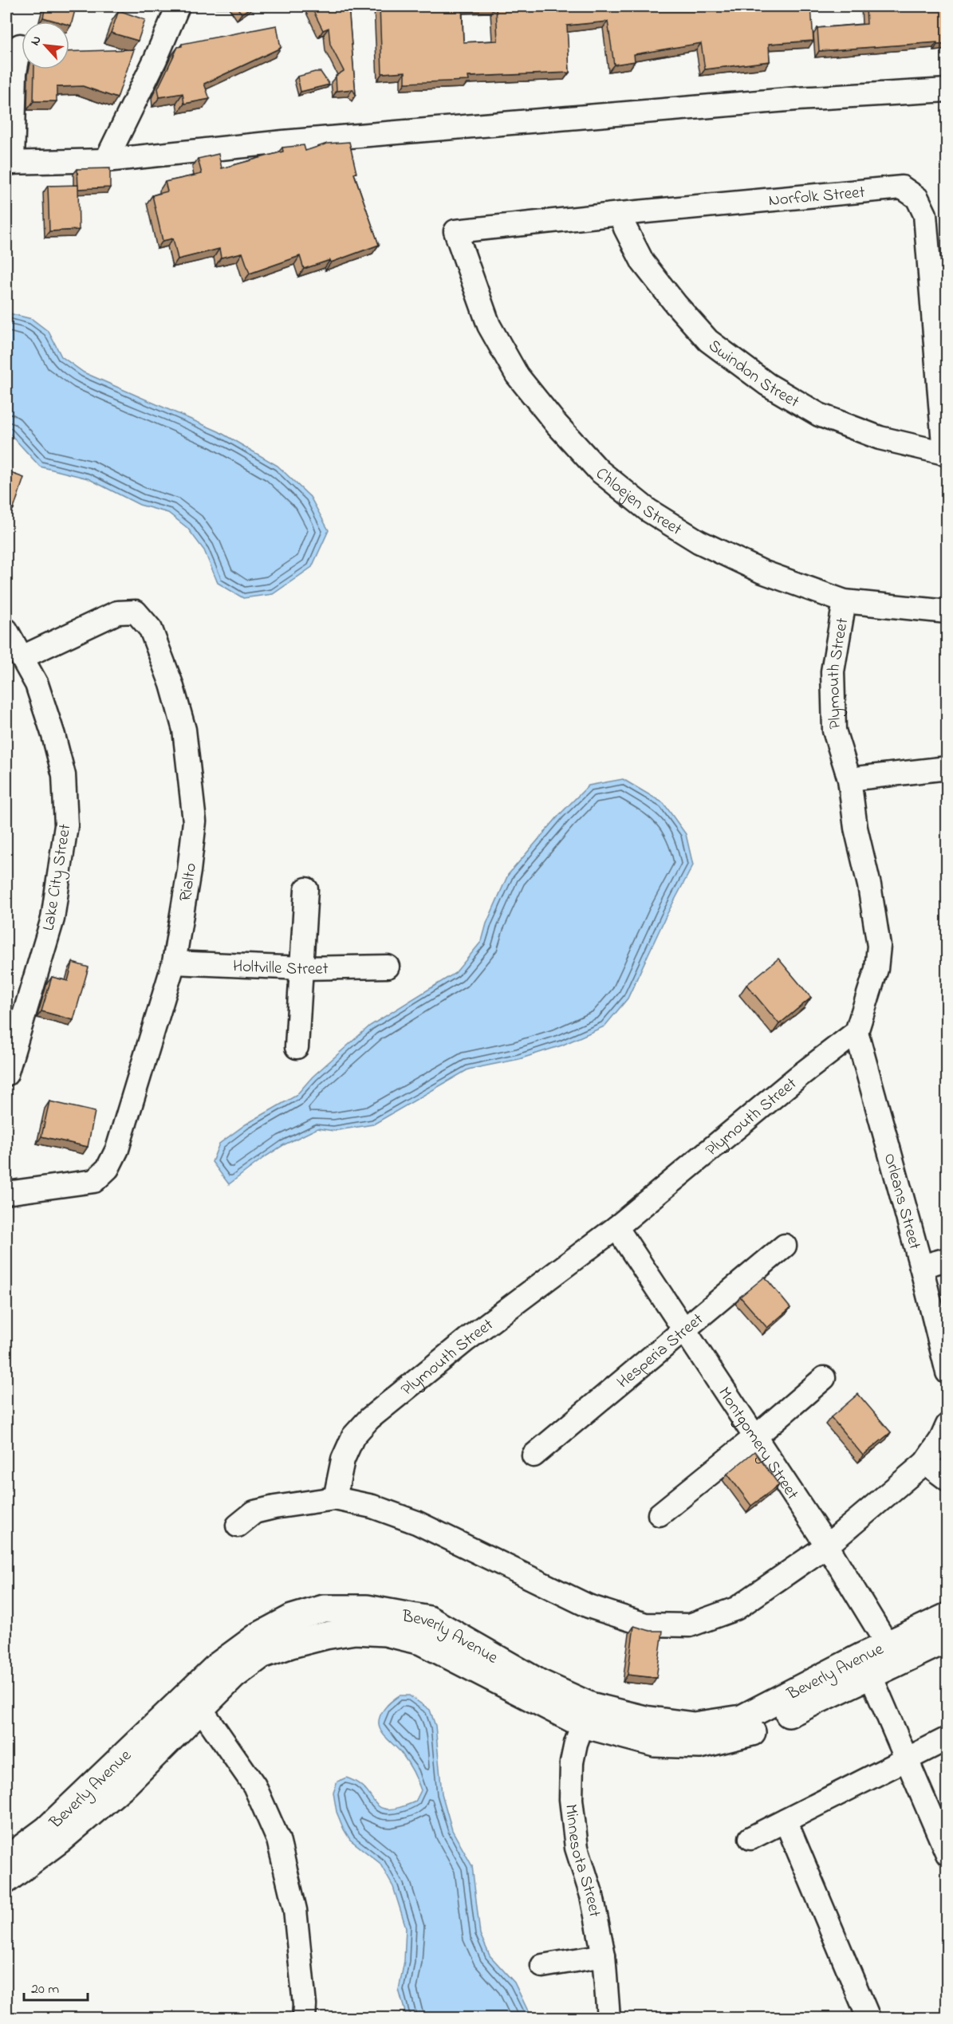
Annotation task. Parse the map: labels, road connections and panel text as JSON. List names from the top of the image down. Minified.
{"streets":{"street":["Norfolk Street","Swindon Street","Chloejen Street","Plymouth Street","Lake City Street","Rialto","Holtville Street","Orleans Street","Hesperia Street","Montgomery Street","Beverly Avenue","Minnesota Street"]},"crossings":[["Norfolk Street","Swindon Street"],["Norfolk Street","Chloejen Street"],["Chloejen Street","Plymouth Street"],["Plymouth Street","Orleans Street"],["Plymouth Street","Montgomery Street"],["Lake City Street","Rialto"],["Rialto","Holtville Street"],["Hesperia Street","Montgomery Street"],["Montgomery Street","Beverly Avenue"],["Beverly Avenue","Minnesota Street"]],"scale_bar":"20 m","north":"top left"}
